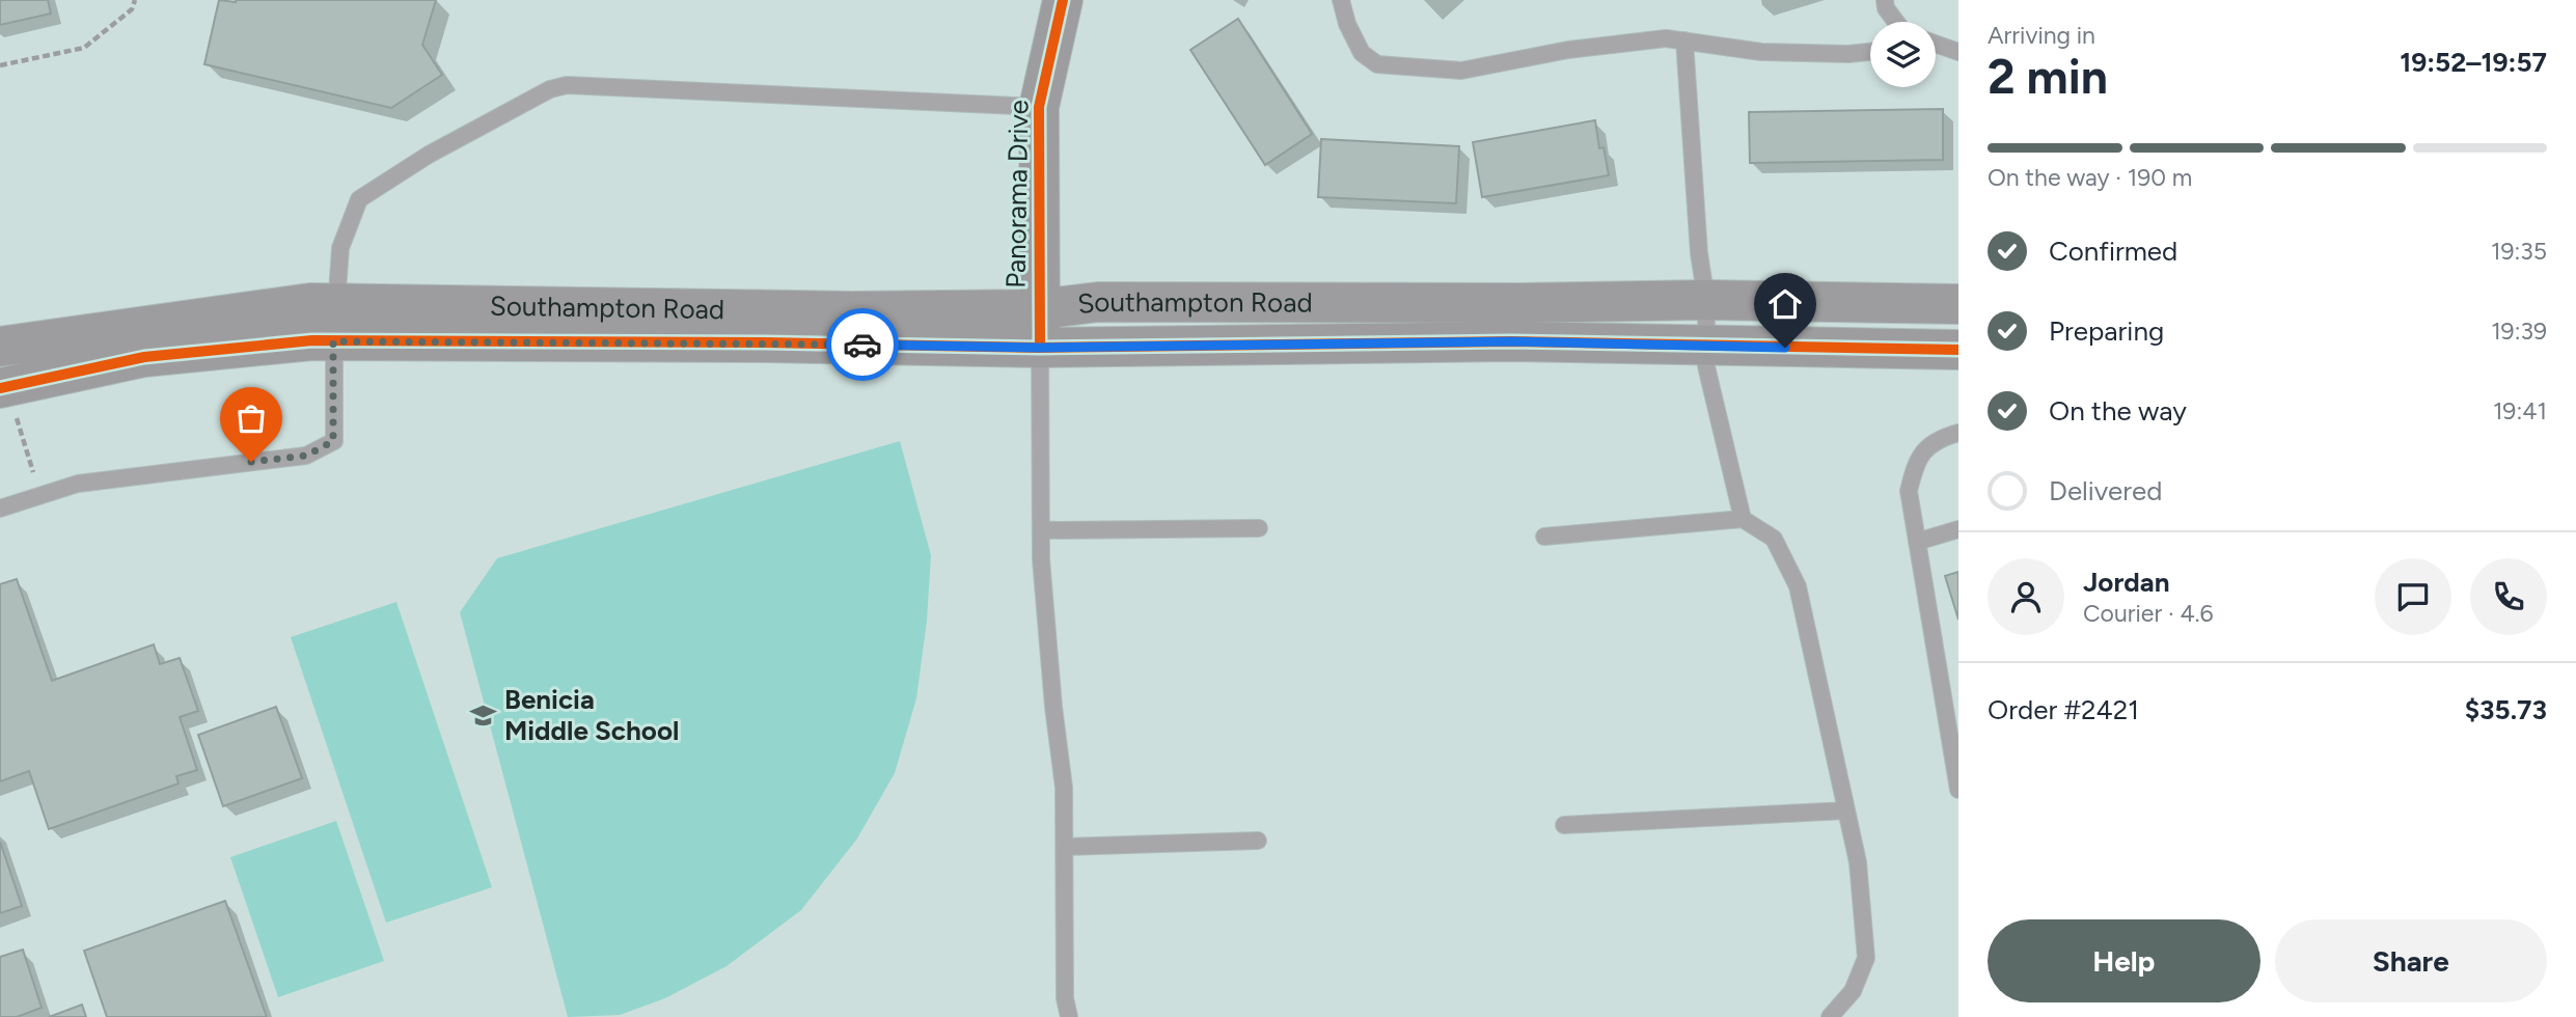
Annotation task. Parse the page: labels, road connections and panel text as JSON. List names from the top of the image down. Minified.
{"streets":{"street":["Panorama Drive","Southampton Road"]},"crossings":[["Panorama Drive","Southampton Road"]],"places":{"school or university":["Benicia Middle School"]},"page":{"heading":["2 min","Arriving in","19:52–19:57"],"panel":["Jordan","Courier · 4.6","Order #2421","$35.73"],"bar":"On the way · 190 m","list":[["Confirmed","19:35"],["Preparing","19:39"],["On the way","19:41"],"Delivered"],"buttons":["Help","Share"]}}
